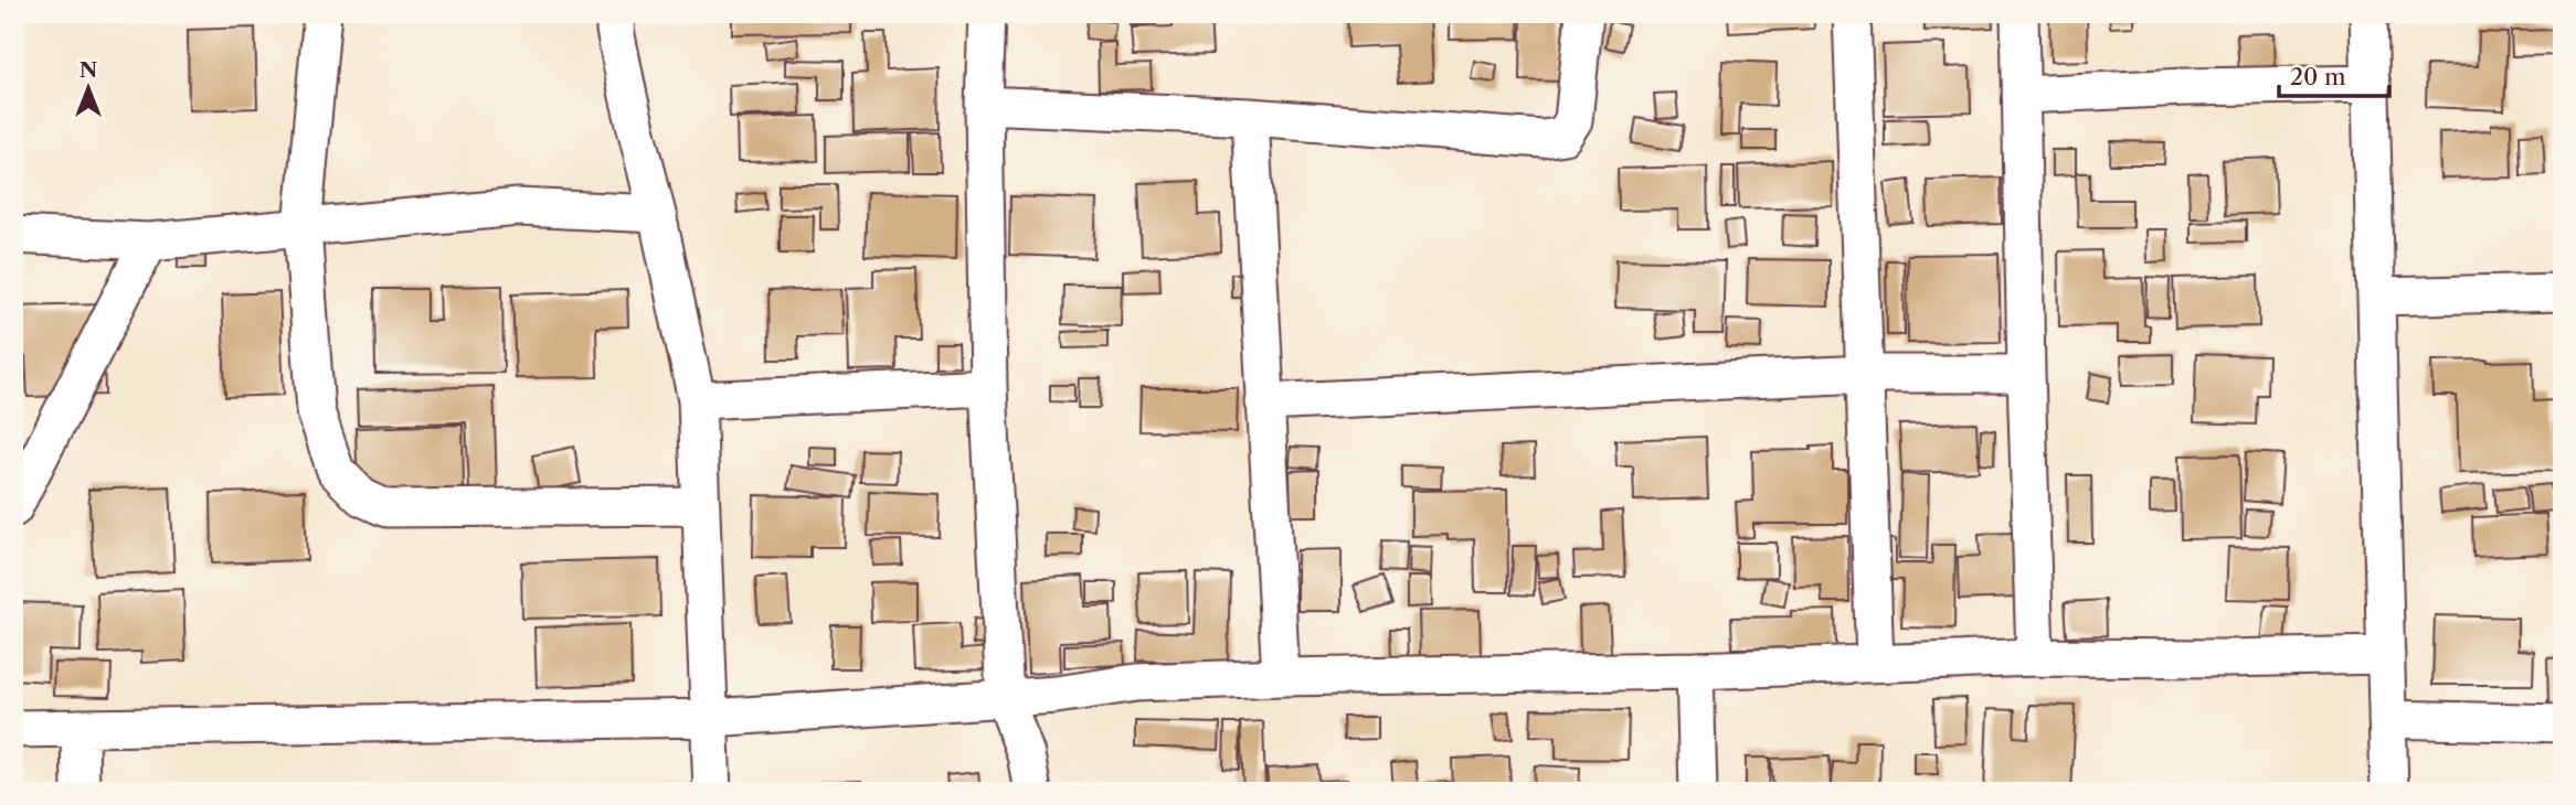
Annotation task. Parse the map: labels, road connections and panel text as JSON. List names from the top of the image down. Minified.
{"scale_bar":"20 m","north":"top"}
